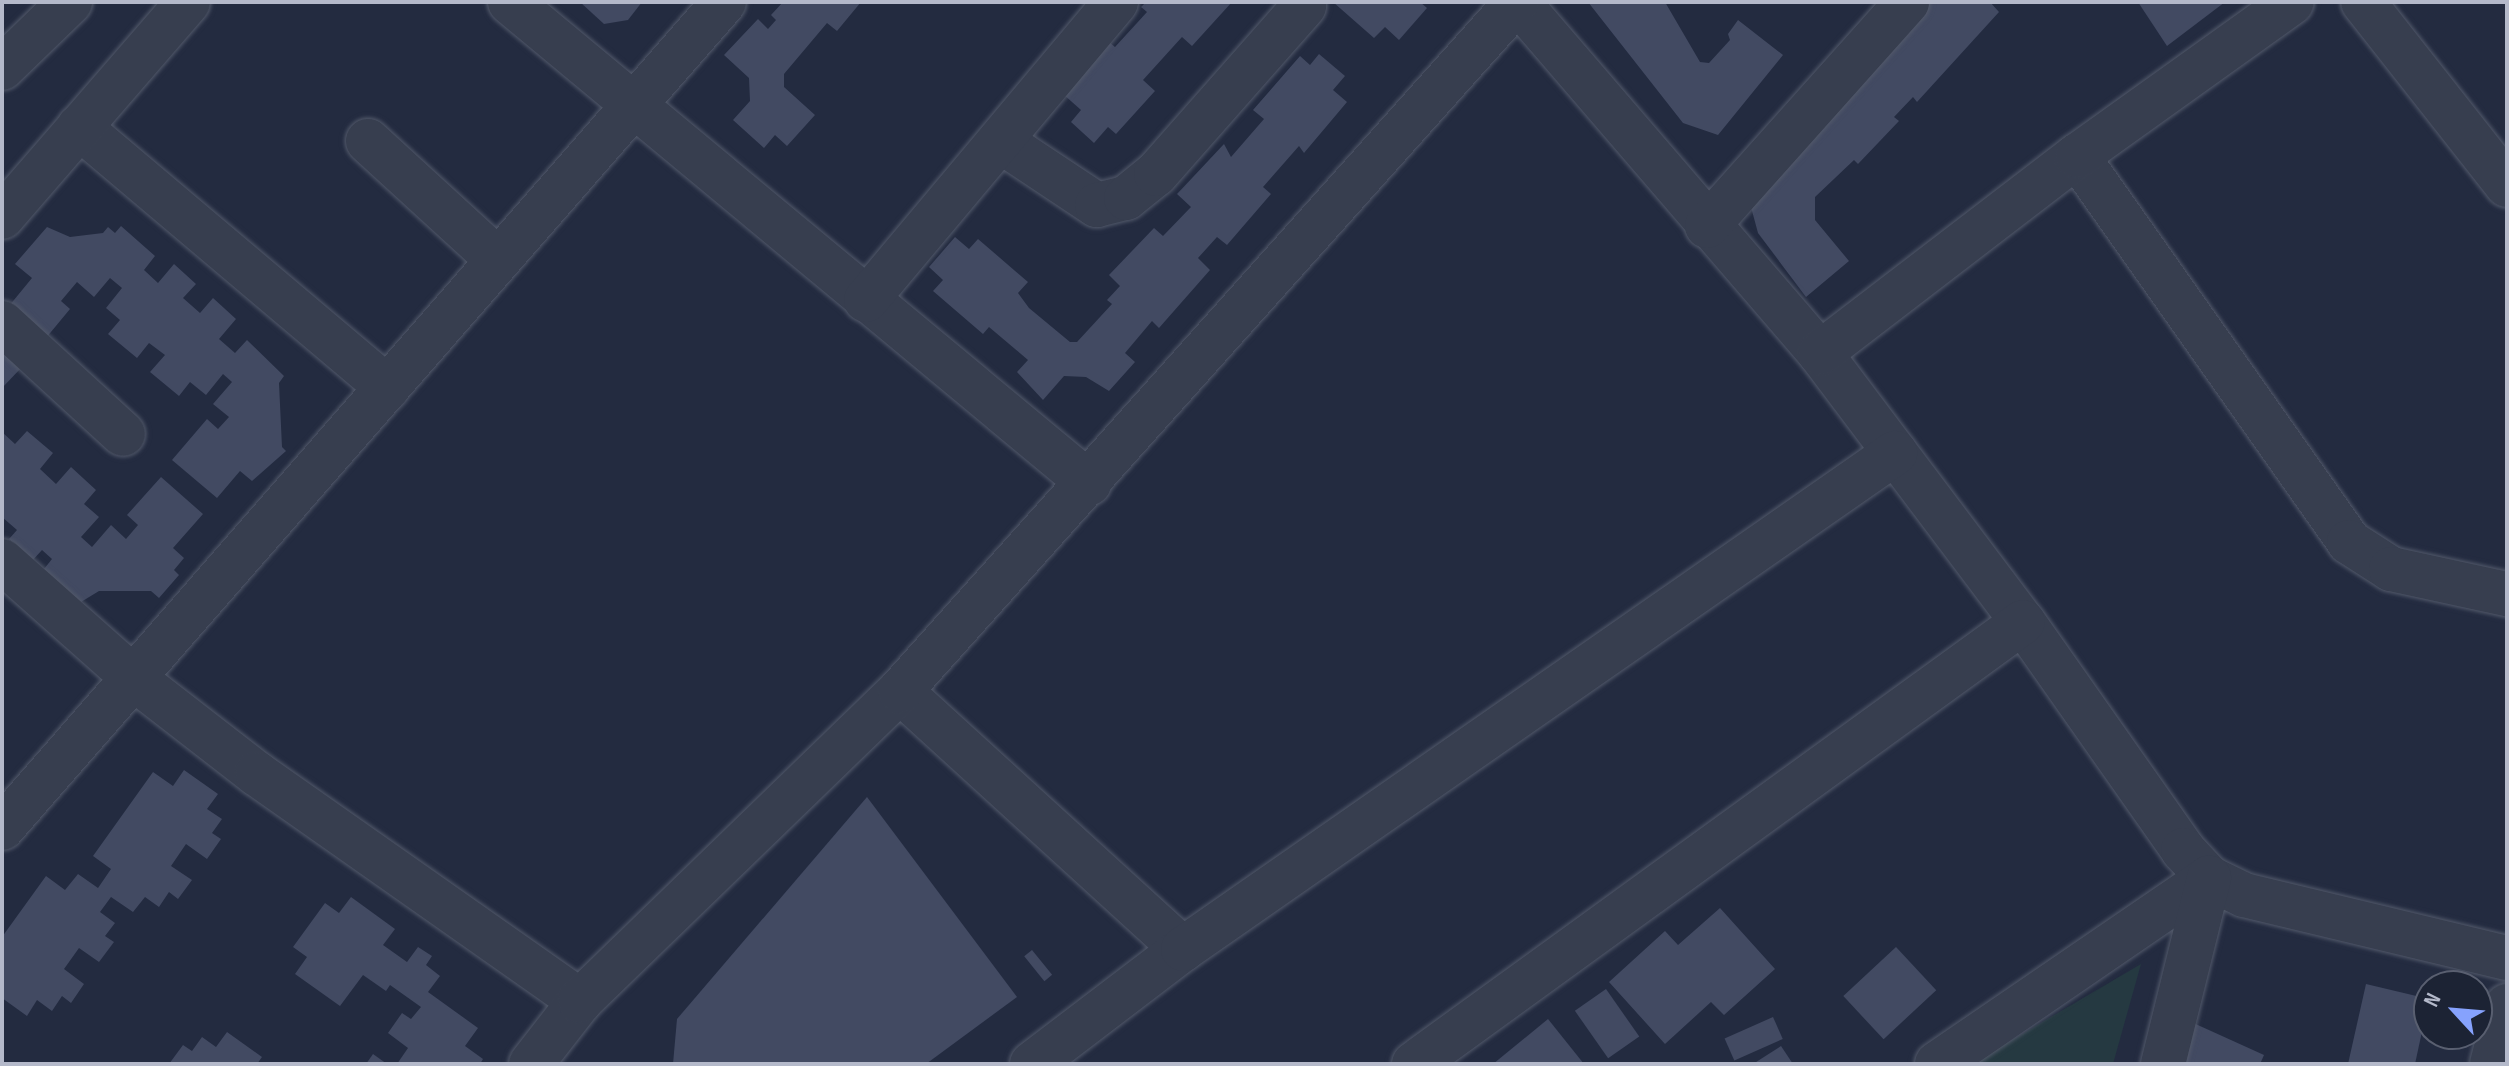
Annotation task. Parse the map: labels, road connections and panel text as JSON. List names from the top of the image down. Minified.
{"north":"top left"}
